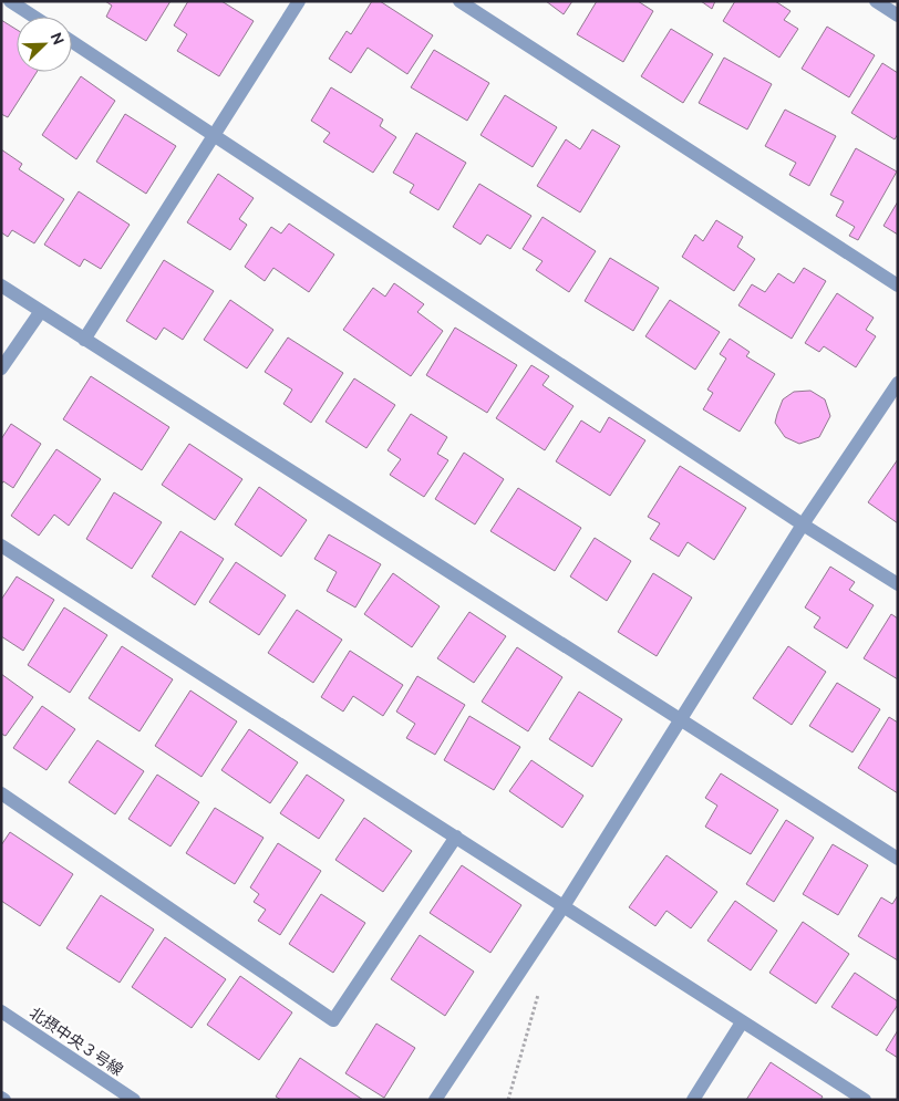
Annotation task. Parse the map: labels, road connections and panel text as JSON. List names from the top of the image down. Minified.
{"streets":{"street":["北摂中央３号線"]},"north":"top right"}
